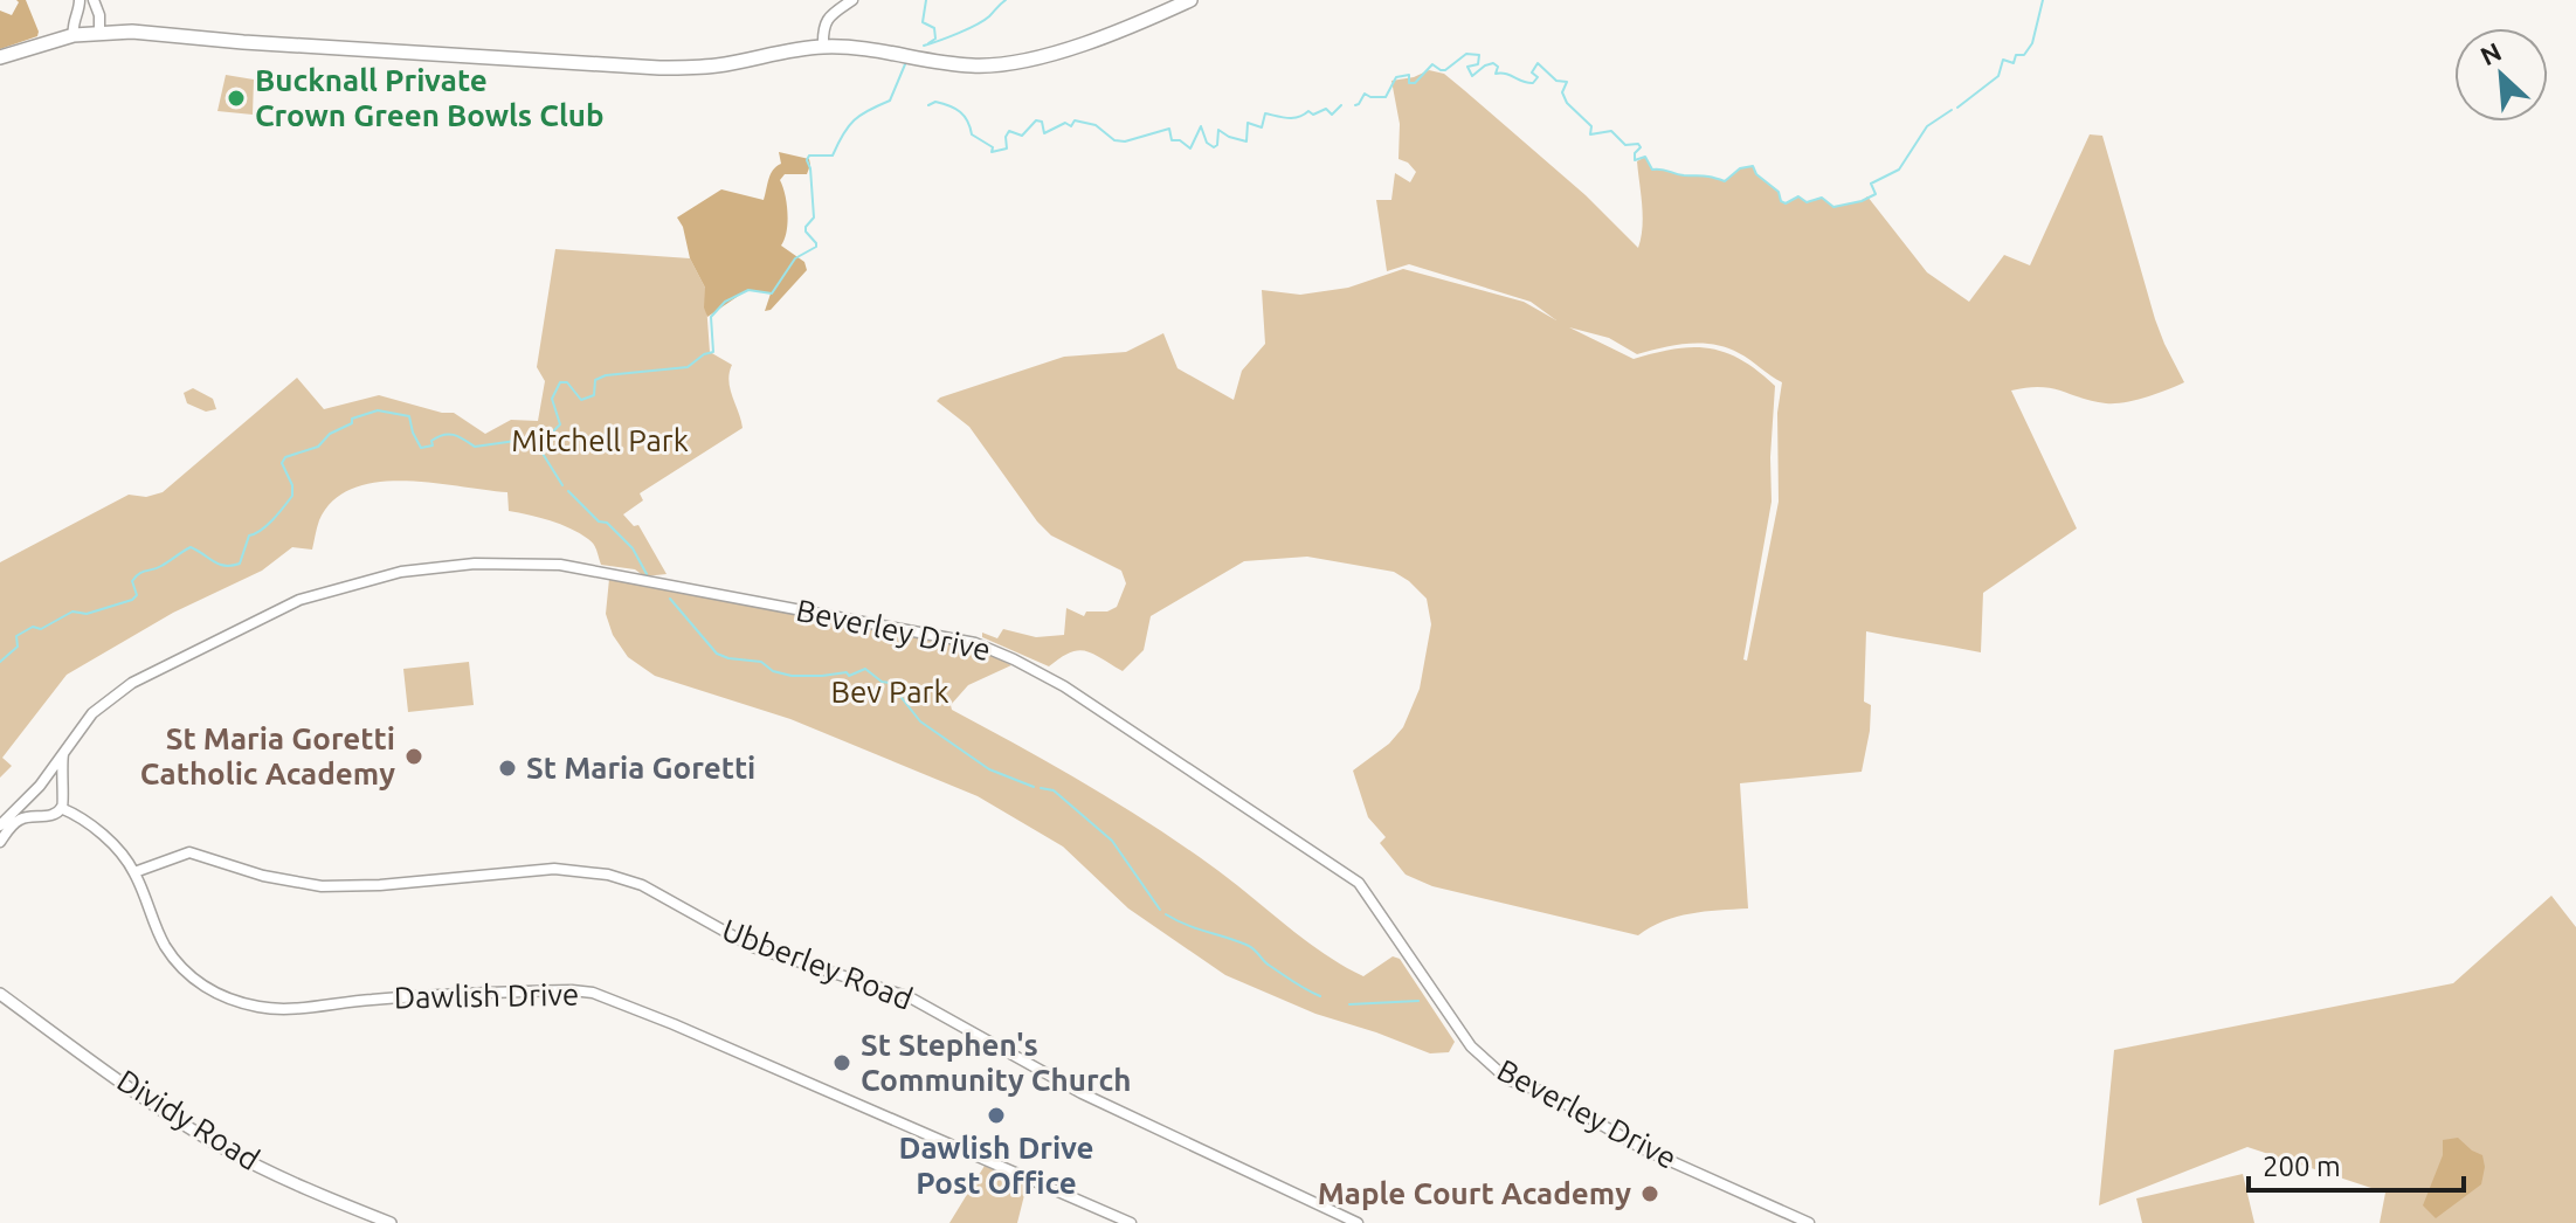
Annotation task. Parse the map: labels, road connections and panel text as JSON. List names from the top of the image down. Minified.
{"streets":{"main road":["Dividy Road"],"street":["Beverley Drive","Ubberley Road","Dawlish Drive"]},"crossings":[["Beverley Drive","Dawlish Drive"],["Ubberley Road","Dawlish Drive"]],"parks":["Mitchell Park","Bev Park"],"places":["Bucknall Private Crown Green Bowls Club","St Maria Goretti Catholic Academy","St Maria Goretti","St Stephen's Community Church","Dawlish Drive Post Office","Maple Court Academy"],"scale_bar":"200 m","north":"top left"}
